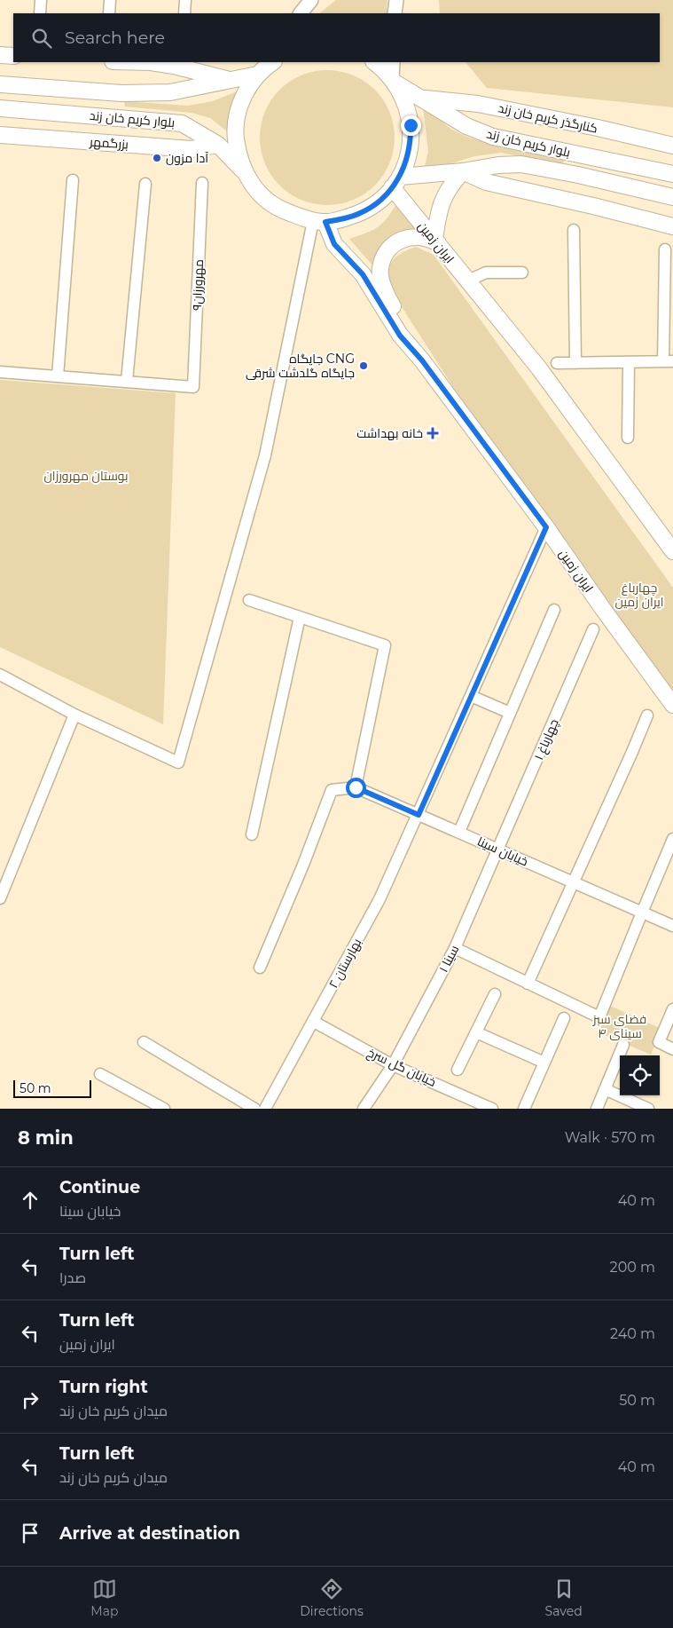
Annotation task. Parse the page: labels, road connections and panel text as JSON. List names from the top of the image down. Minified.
{"streets":{"main road":["کنارگذر کریم خان زند","بلوار کریم خان زند","بزرگمهر","ایران زمین"],"street":["مهرورزان۹","چهارباغ ۱","خیابان سینا","سینا ۱","بهارستان ۲","خیابان گل سرخ"]},"crossings":[["کنارگذر کریم خان زند","بلوار کریم خان زند"],["بلوار کریم خان زند","بزرگمهر"],["بلوار کریم خان زند","ایران زمین"],["ایران زمین","بهارستان ۲"],["چهارباغ ۱","خیابان سینا"],["چهارباغ ۱","سینا ۱"],["خیابان سینا","سینا ۱"],["خیابان سینا","بهارستان ۲"],["سینا ۱","خیابان گل سرخ"],["بهارستان ۲","خیابان گل سرخ"]],"parks":["بوستان مهرورزان","چهارباغ ایران زمین","فضای سبز سینای ۴"],"places":{"other":["آدا مزون","جایگاه CNG جایگاه گلدشت شرقی"],"health":["خانه بهداشت"]},"scale_bar":"50 m","page":{"search":"Search here","scale":"50 m","heading":["8 min","Walk · 570 m"],"list":[["Continue","خیابان سینا","40 m"],["Turn left","صدرا","200 m"],["Turn left","ایران زمین","240 m"],["Turn right","میدان کریم خان زند","50 m"],["Turn left","میدان کریم خان زند","40 m"],"Arrive at destination"],"nav":["Map","Directions","Saved"]}}
